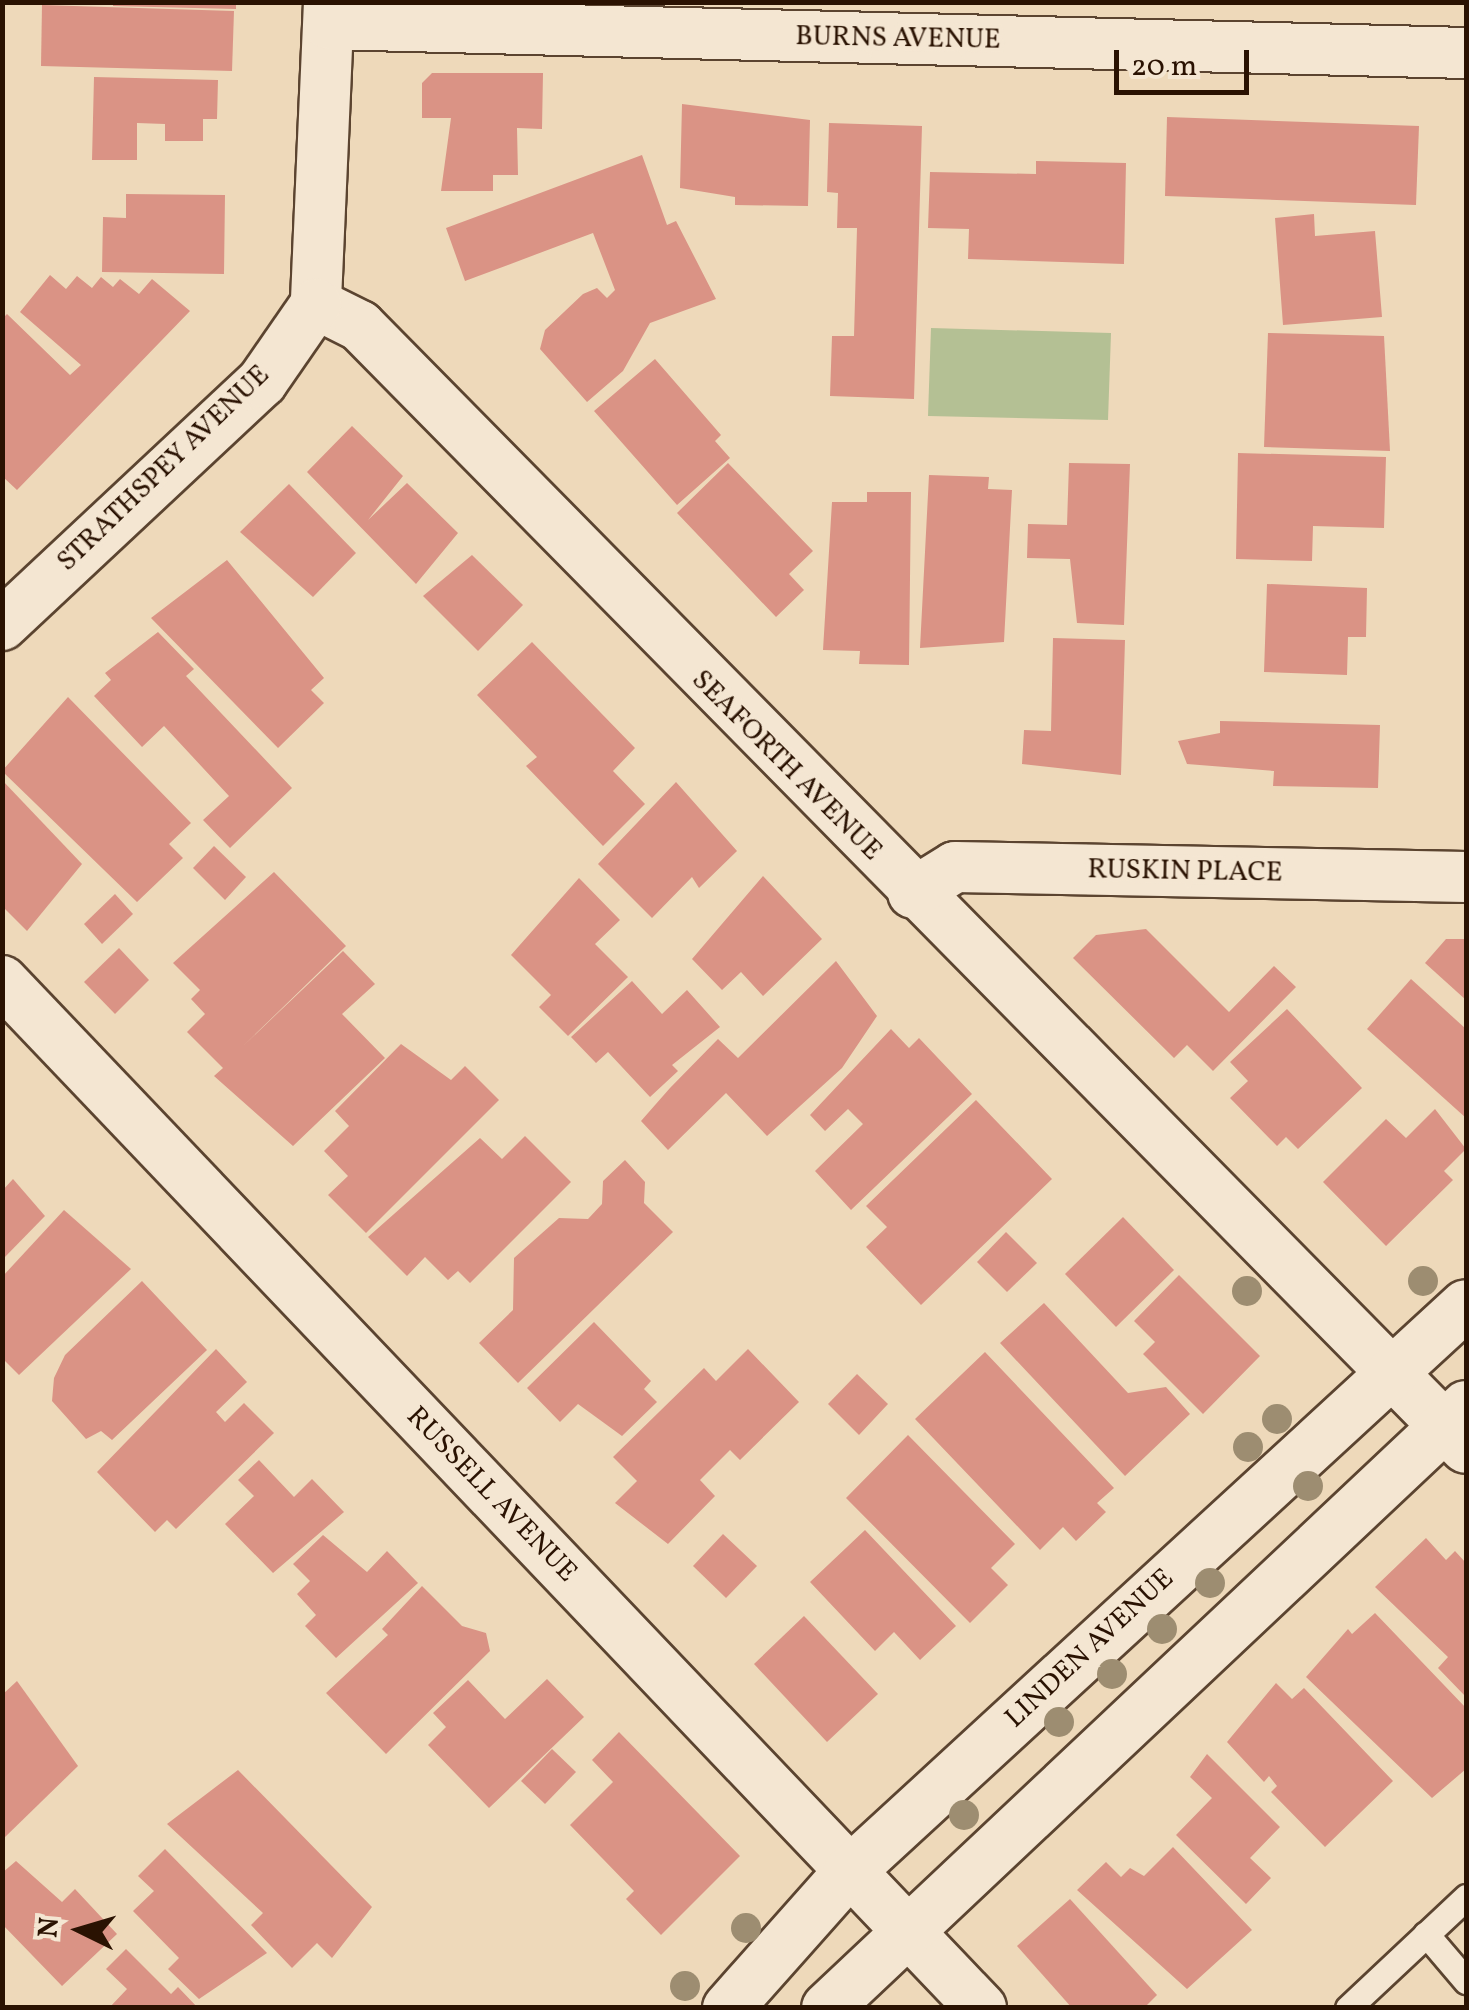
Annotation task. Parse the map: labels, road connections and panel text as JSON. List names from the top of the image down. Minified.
{"streets":{"street":["BURNS AVENUE","STRATHSPEY AVENUE","SEAFORTH AVENUE","RUSKIN PLACE","RUSSELL AVENUE","LINDEN AVENUE"]},"crossings":[["STRATHSPEY AVENUE","SEAFORTH AVENUE"],["SEAFORTH AVENUE","RUSKIN PLACE"],["SEAFORTH AVENUE","LINDEN AVENUE"],["RUSSELL AVENUE","LINDEN AVENUE"]],"scale_bar":"20 m","north":"left"}
